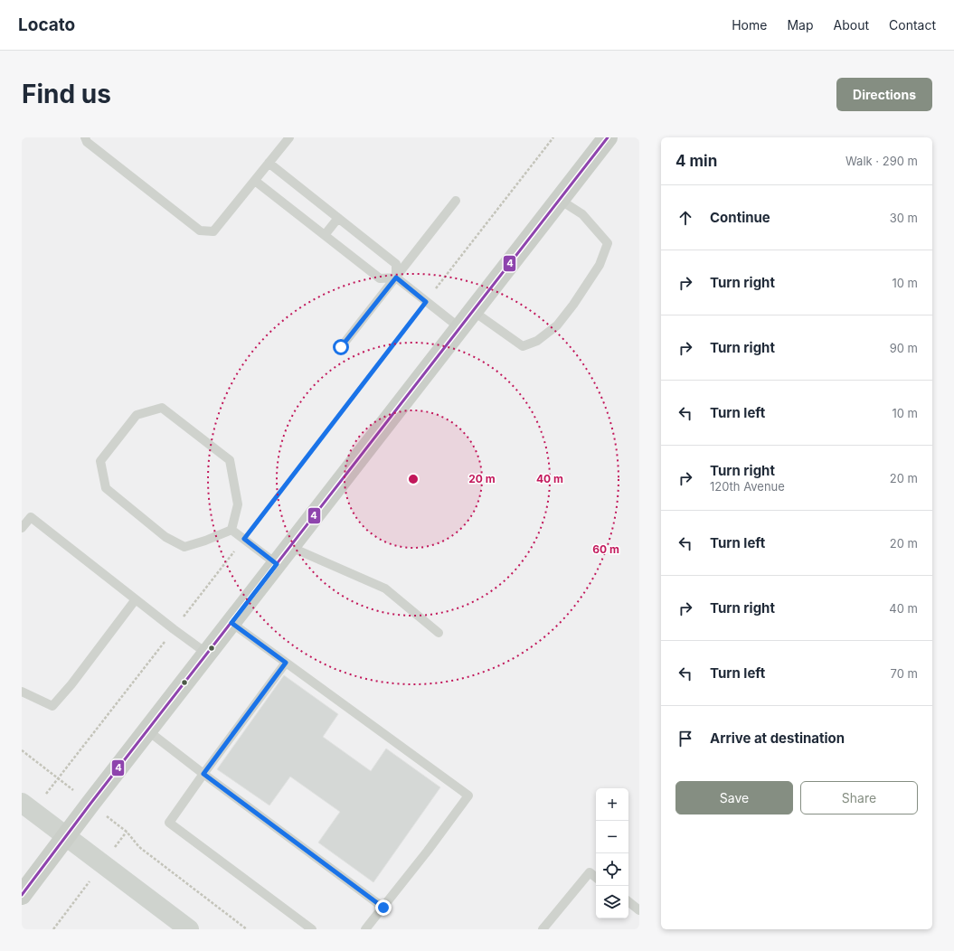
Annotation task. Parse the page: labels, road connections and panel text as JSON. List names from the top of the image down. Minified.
{"lines":["transit line 4"],"page":{"header":"Locato","nav":["Home","Map","About","Contact"],"buttons":["Directions",["Save","Share"]],"title":"Find us","heading":["4 min","Walk · 290 m"],"list":[["Continue","30 m"],["Turn right","10 m"],["Turn right","90 m"],["Turn left","10 m"],["Turn right","120th Avenue","20 m"],["Turn left","20 m"],["Turn right","40 m"],["Turn left","70 m"],"Arrive at destination"],"map_buttons":["+","−"]},"rings":["20 m","40 m","60 m"]}
